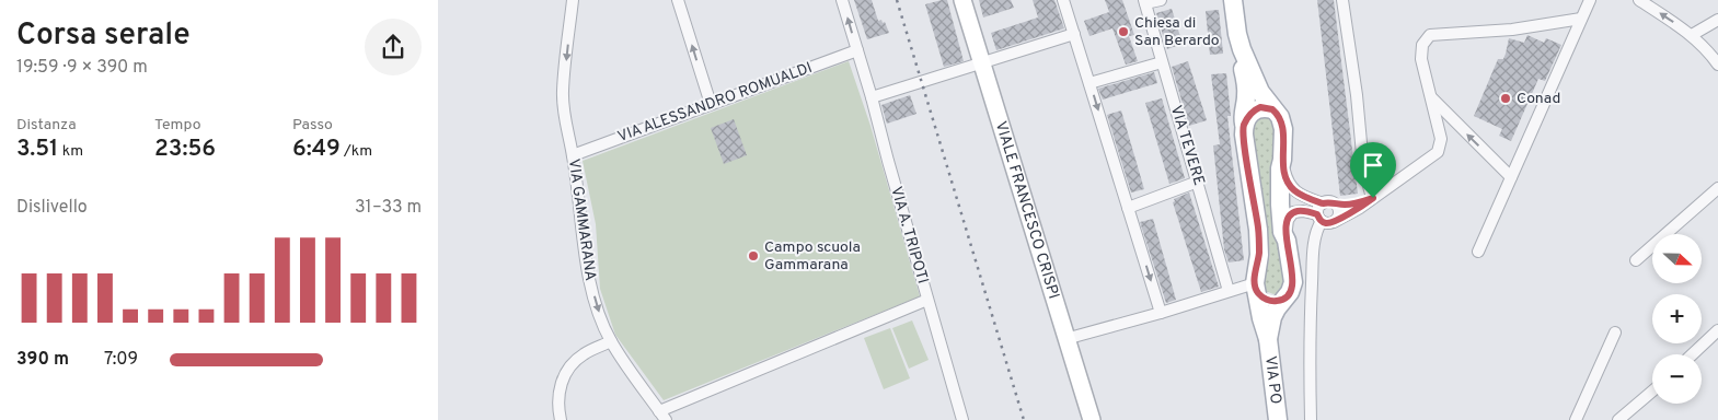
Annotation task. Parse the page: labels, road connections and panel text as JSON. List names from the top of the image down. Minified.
{"streets":{"main road":["VIA PO"],"street":["VIA ALESSANDRO ROMUALDI","VIA TEVERE","VIALE FRANCESCO CRISPI","VIA GAMMARANA","VIA A. TRIPOTI"]},"crossings":[["VIA ALESSANDRO ROMUALDI","VIA GAMMARANA"],["VIA ALESSANDRO ROMUALDI","VIA A. TRIPOTI"]],"one_way":["VIA GAMMARANA"],"places":["Chiesa di San Berardo","Conad","Campo scuola Gammarana"],"north":"right","page":{"heading":["Corsa serale","19:59 · 9 × 390 m"],"stats":[["Distanza","3.51 km"],["Tempo","23:56"],["Passo","6:49 /km"]],"chart":["Dislivello","31–33 m"],"map_buttons":["+","−"],"list":[{"name":"390 m","note":"7:09"}]}}
